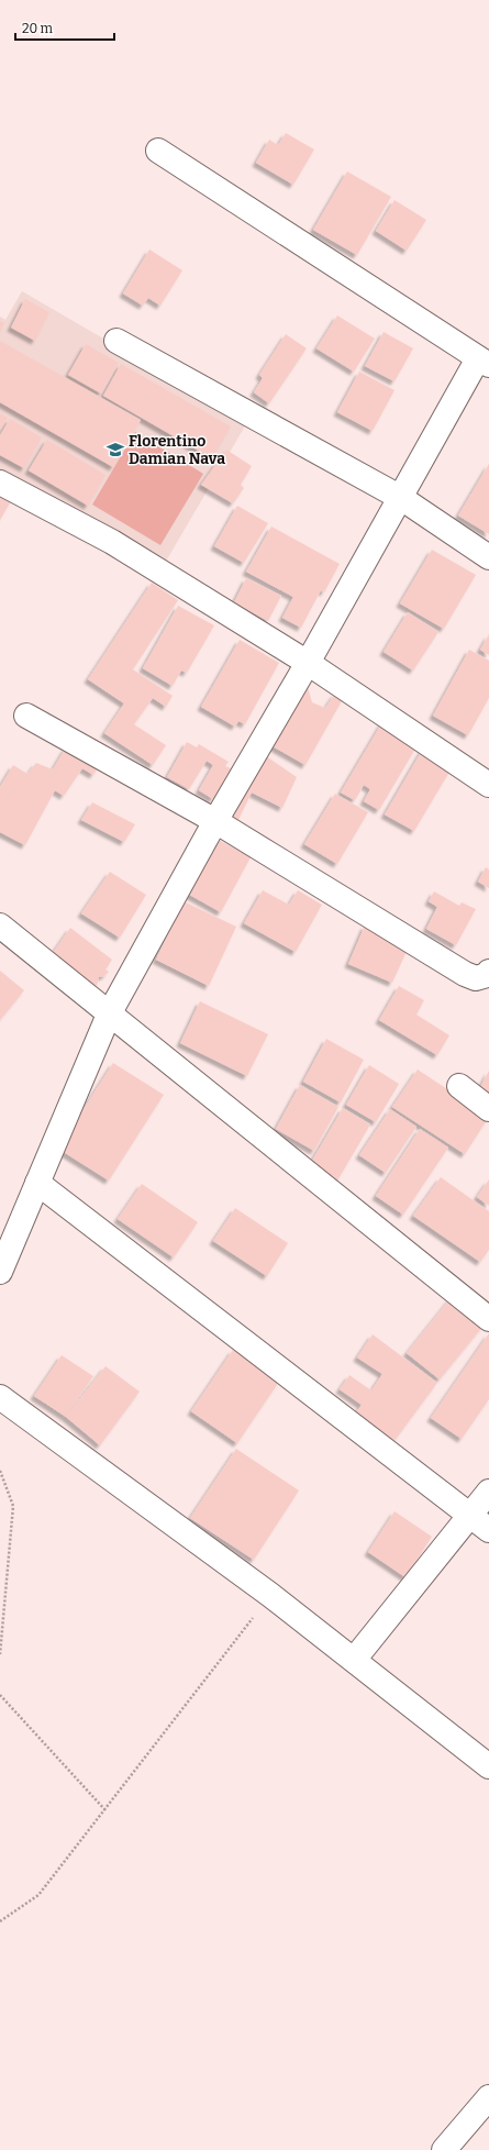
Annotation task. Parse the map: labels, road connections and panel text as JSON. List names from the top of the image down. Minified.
{"places":{"school or university":["Florentino Damian Nava"]},"scale_bar":"20 m"}
